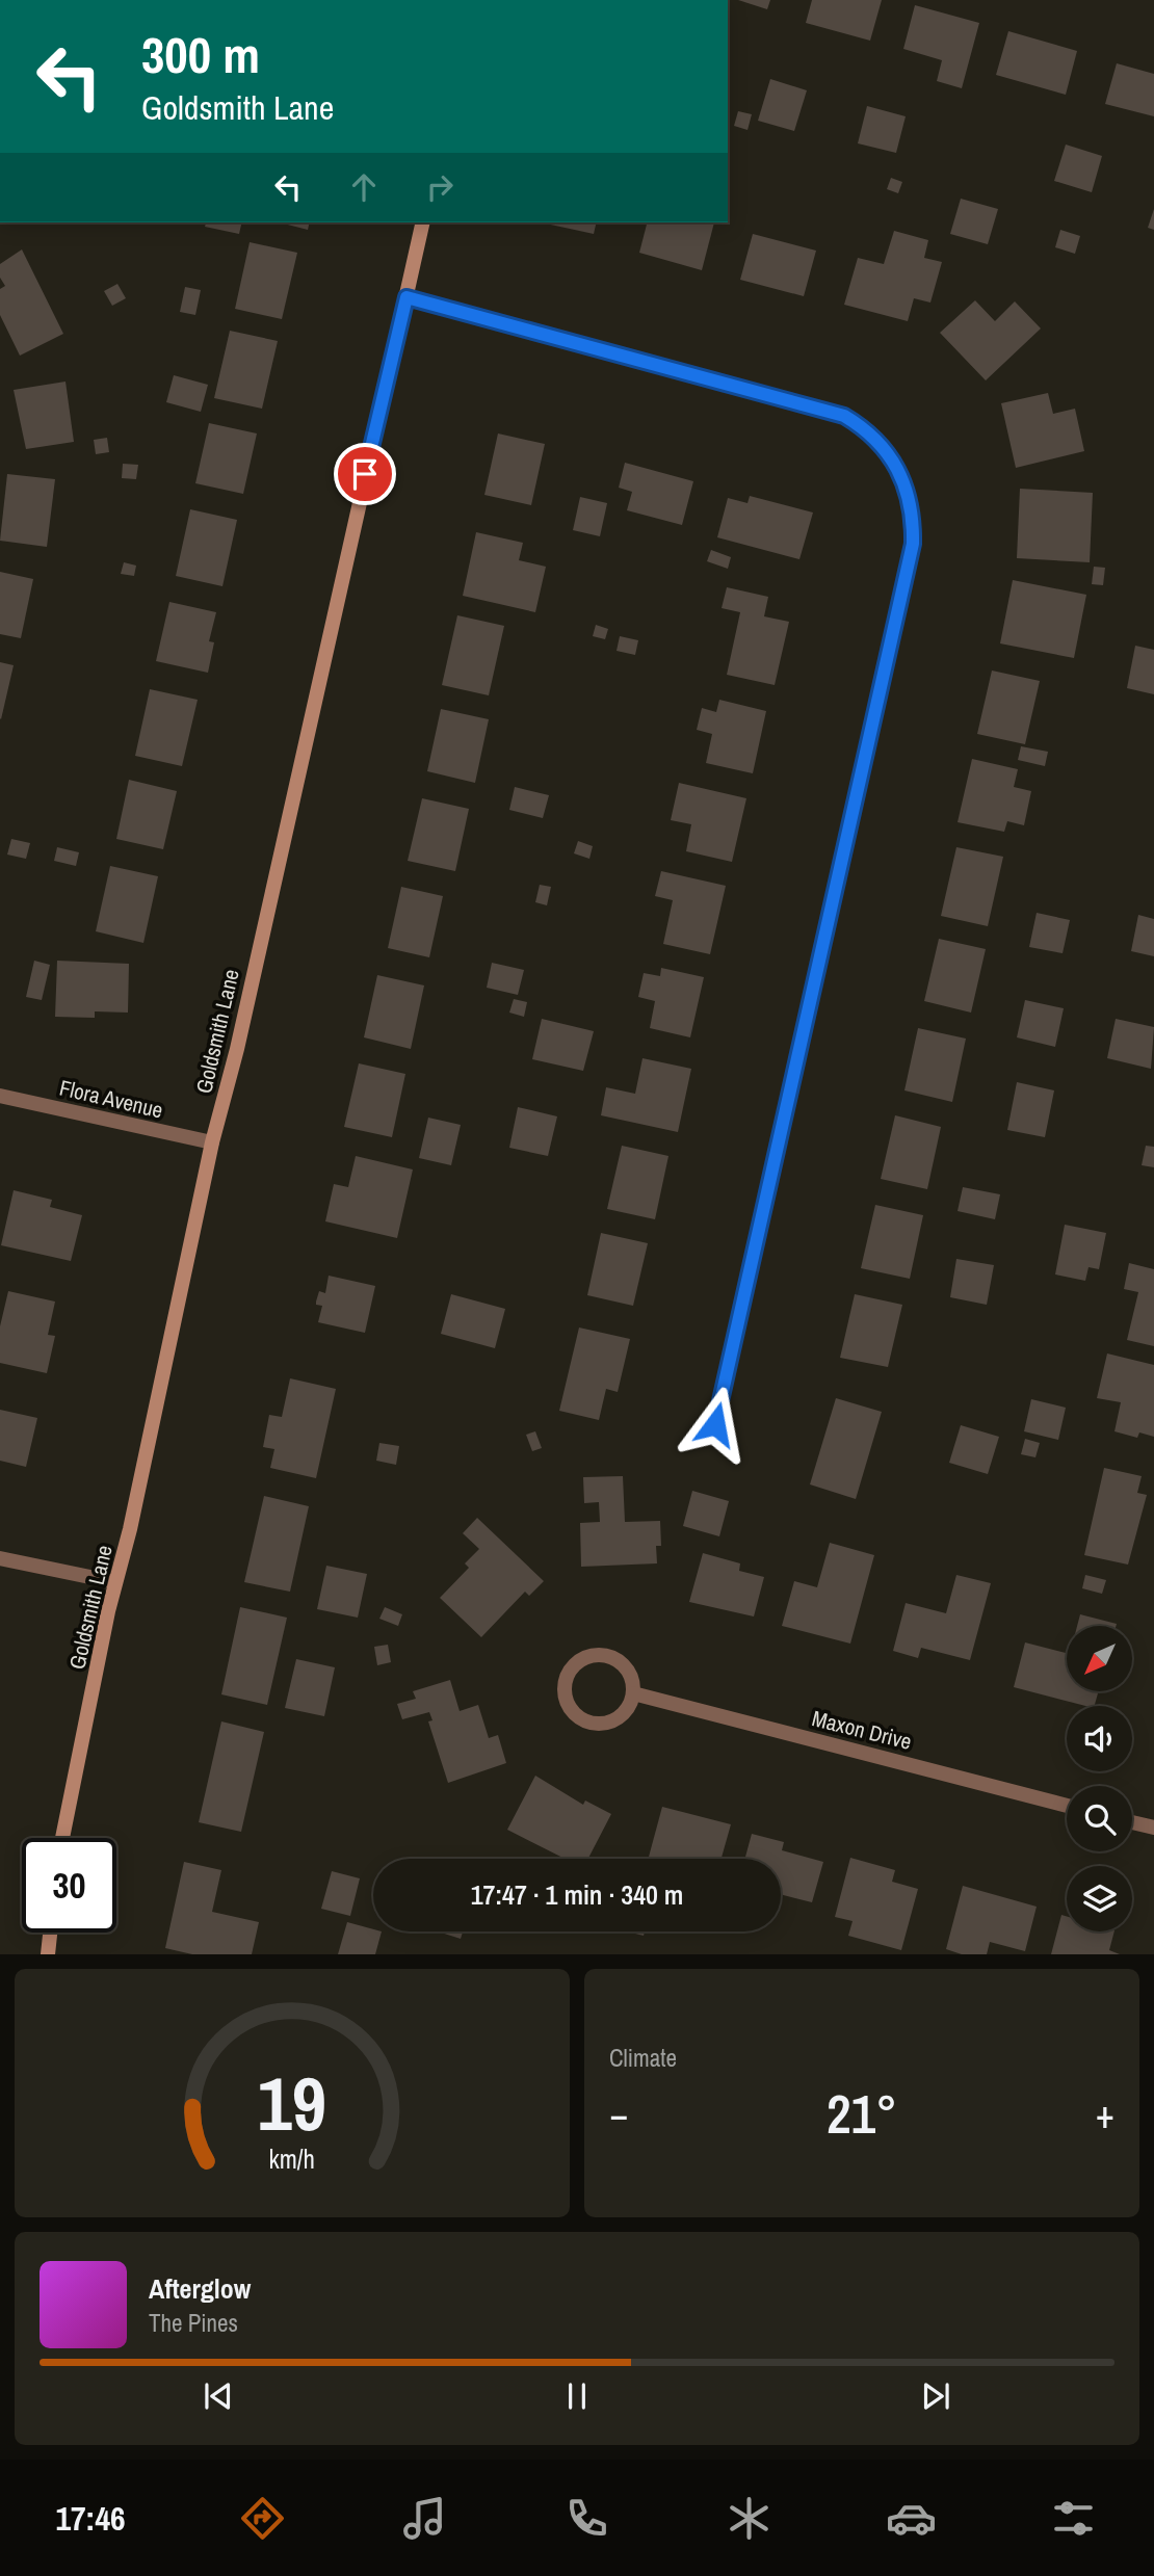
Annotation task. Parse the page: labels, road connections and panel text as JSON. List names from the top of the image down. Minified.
{"streets":{"street":["Goldsmith Lane","Flora Avenue","Maxon Drive"]},"crossings":[["Goldsmith Lane","Flora Avenue"]],"north":"bottom left","page":{"turn":["300 m","Goldsmith Lane"],"limit":"30","trip":"17:47 · 1 min · 340 m","tile":"Climate","heat":["−","21°","+"],"song":["Afterglow","The Pines"],"tabs":"17:46","gauge":["19","km/h"]}}
